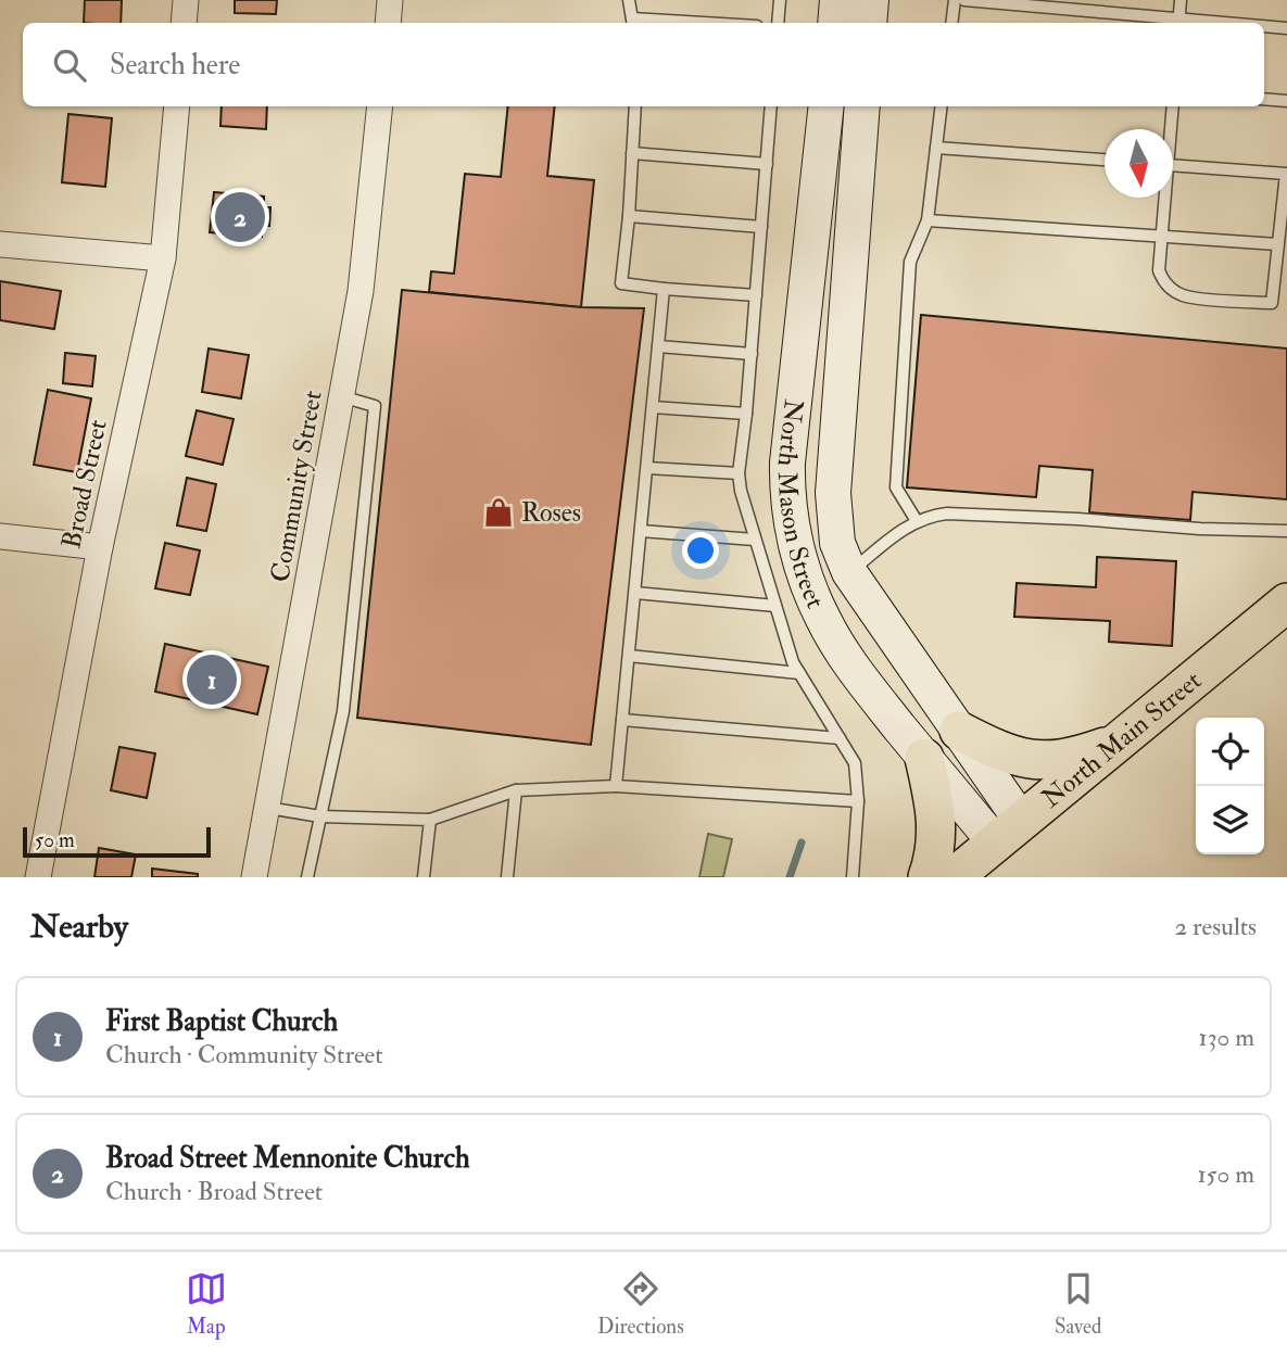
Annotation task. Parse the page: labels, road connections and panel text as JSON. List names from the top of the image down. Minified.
{"streets":{"main road":["North Mason Street","North Main Street"],"street":["Broad Street","Community Street"]},"crossings":[["North Mason Street","North Main Street"]],"places":{"shop":["Roses"]},"scale_bar":"50 m","north":"bottom","page":{"search":"Search here","pins":["2","1"],"scale":"50 m","heading":["Nearby","2 results"],"list":[{"mark":"1","name":"First Baptist Church","note":"Church · Community Street","value":"130 m"},{"mark":"2","name":"Broad Street Mennonite Church","note":"Church · Broad Street","value":"150 m"}],"nav":["Map","Directions","Saved"]}}
